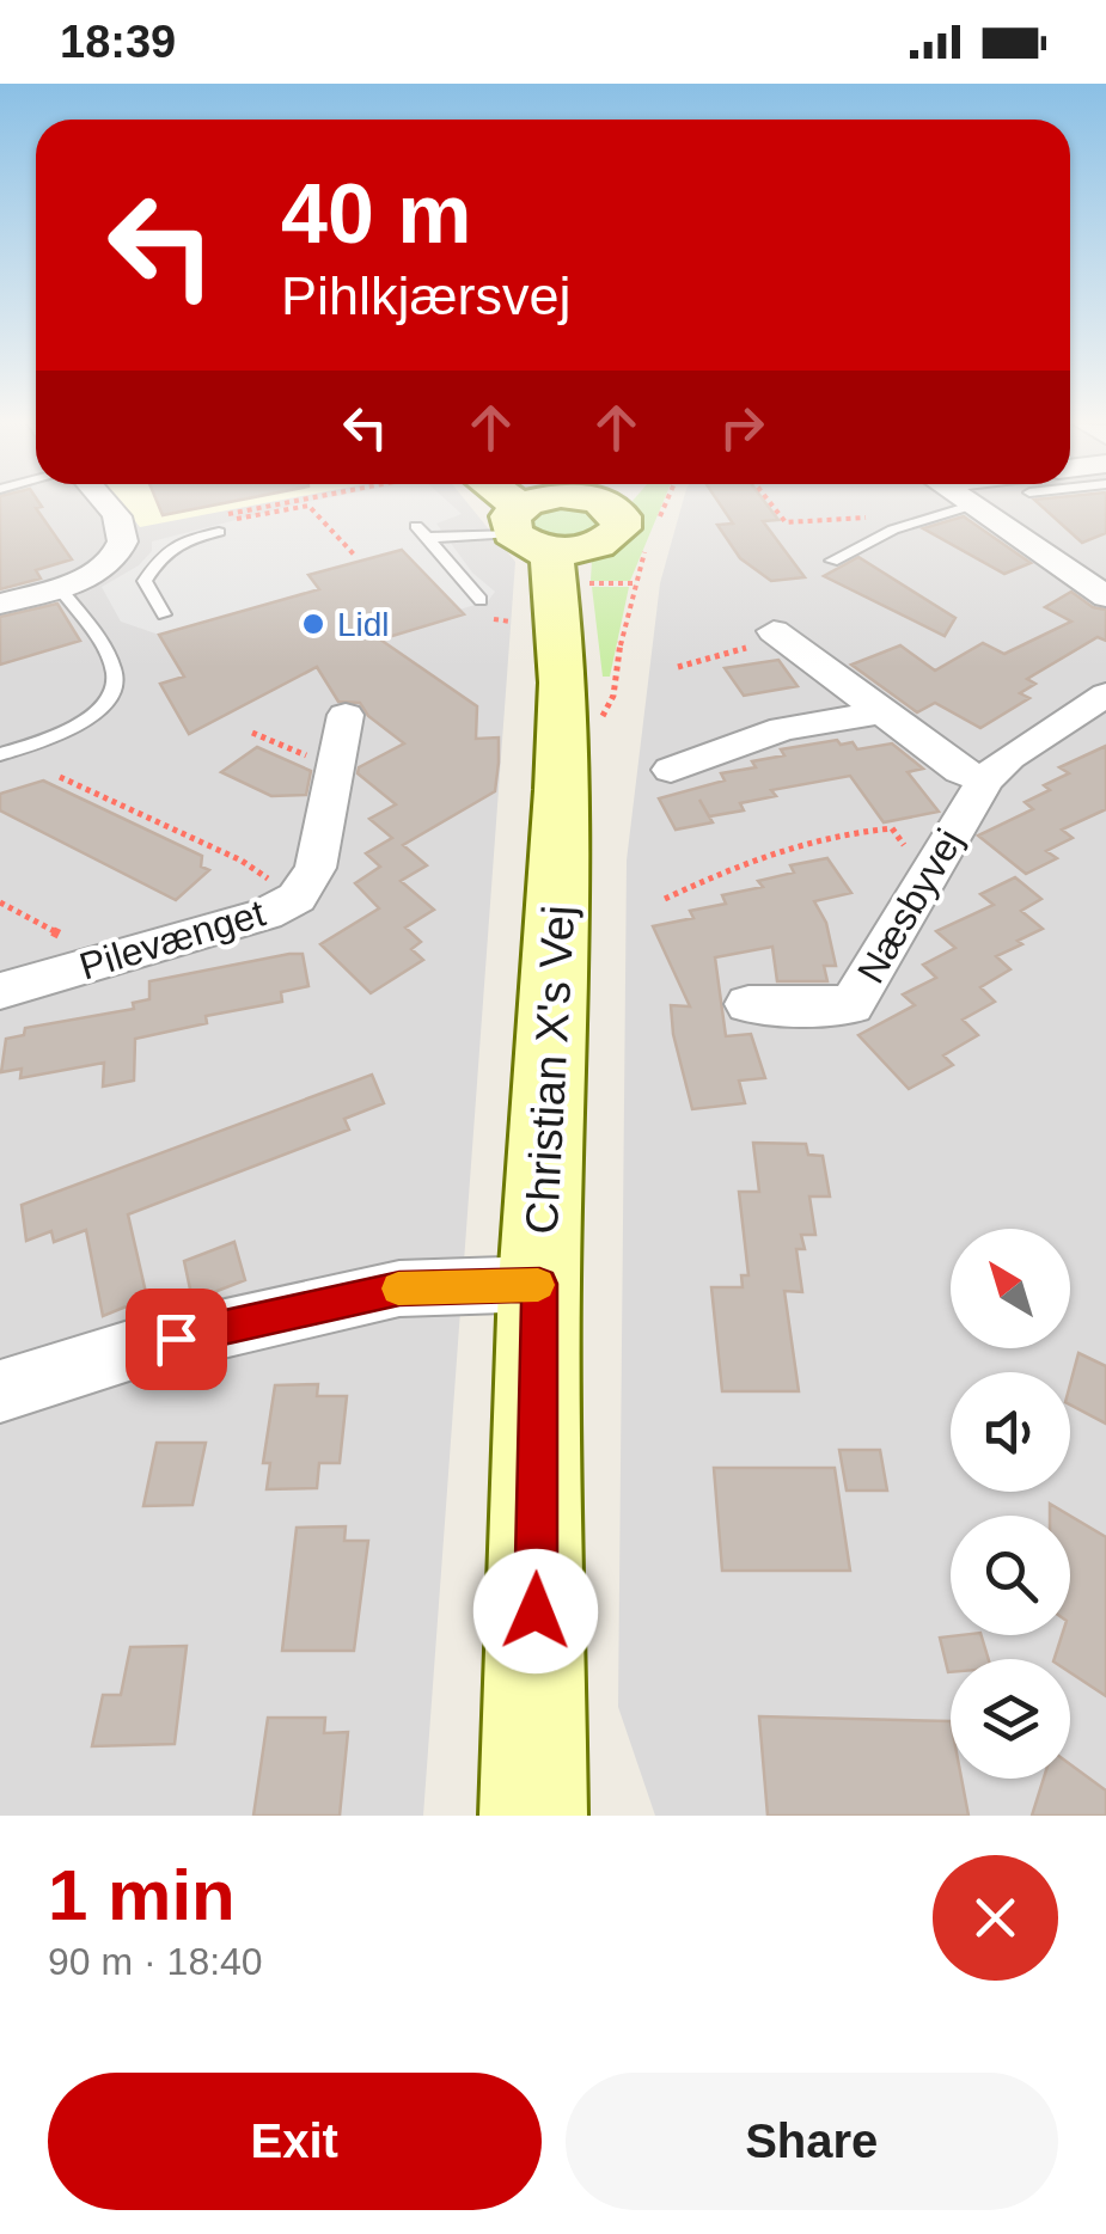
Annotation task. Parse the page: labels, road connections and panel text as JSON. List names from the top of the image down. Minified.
{"streets":{"street":["Næsbyvej","Pilevænget","Christian X's Vej"]},"places":["Lidl"],"north":"top left","page":{"status":"18:39","turn":["40 m","Pihlkjærsvej"],"heading":["1 min","90 m · 18:40"],"buttons":["Exit","Share"]}}
